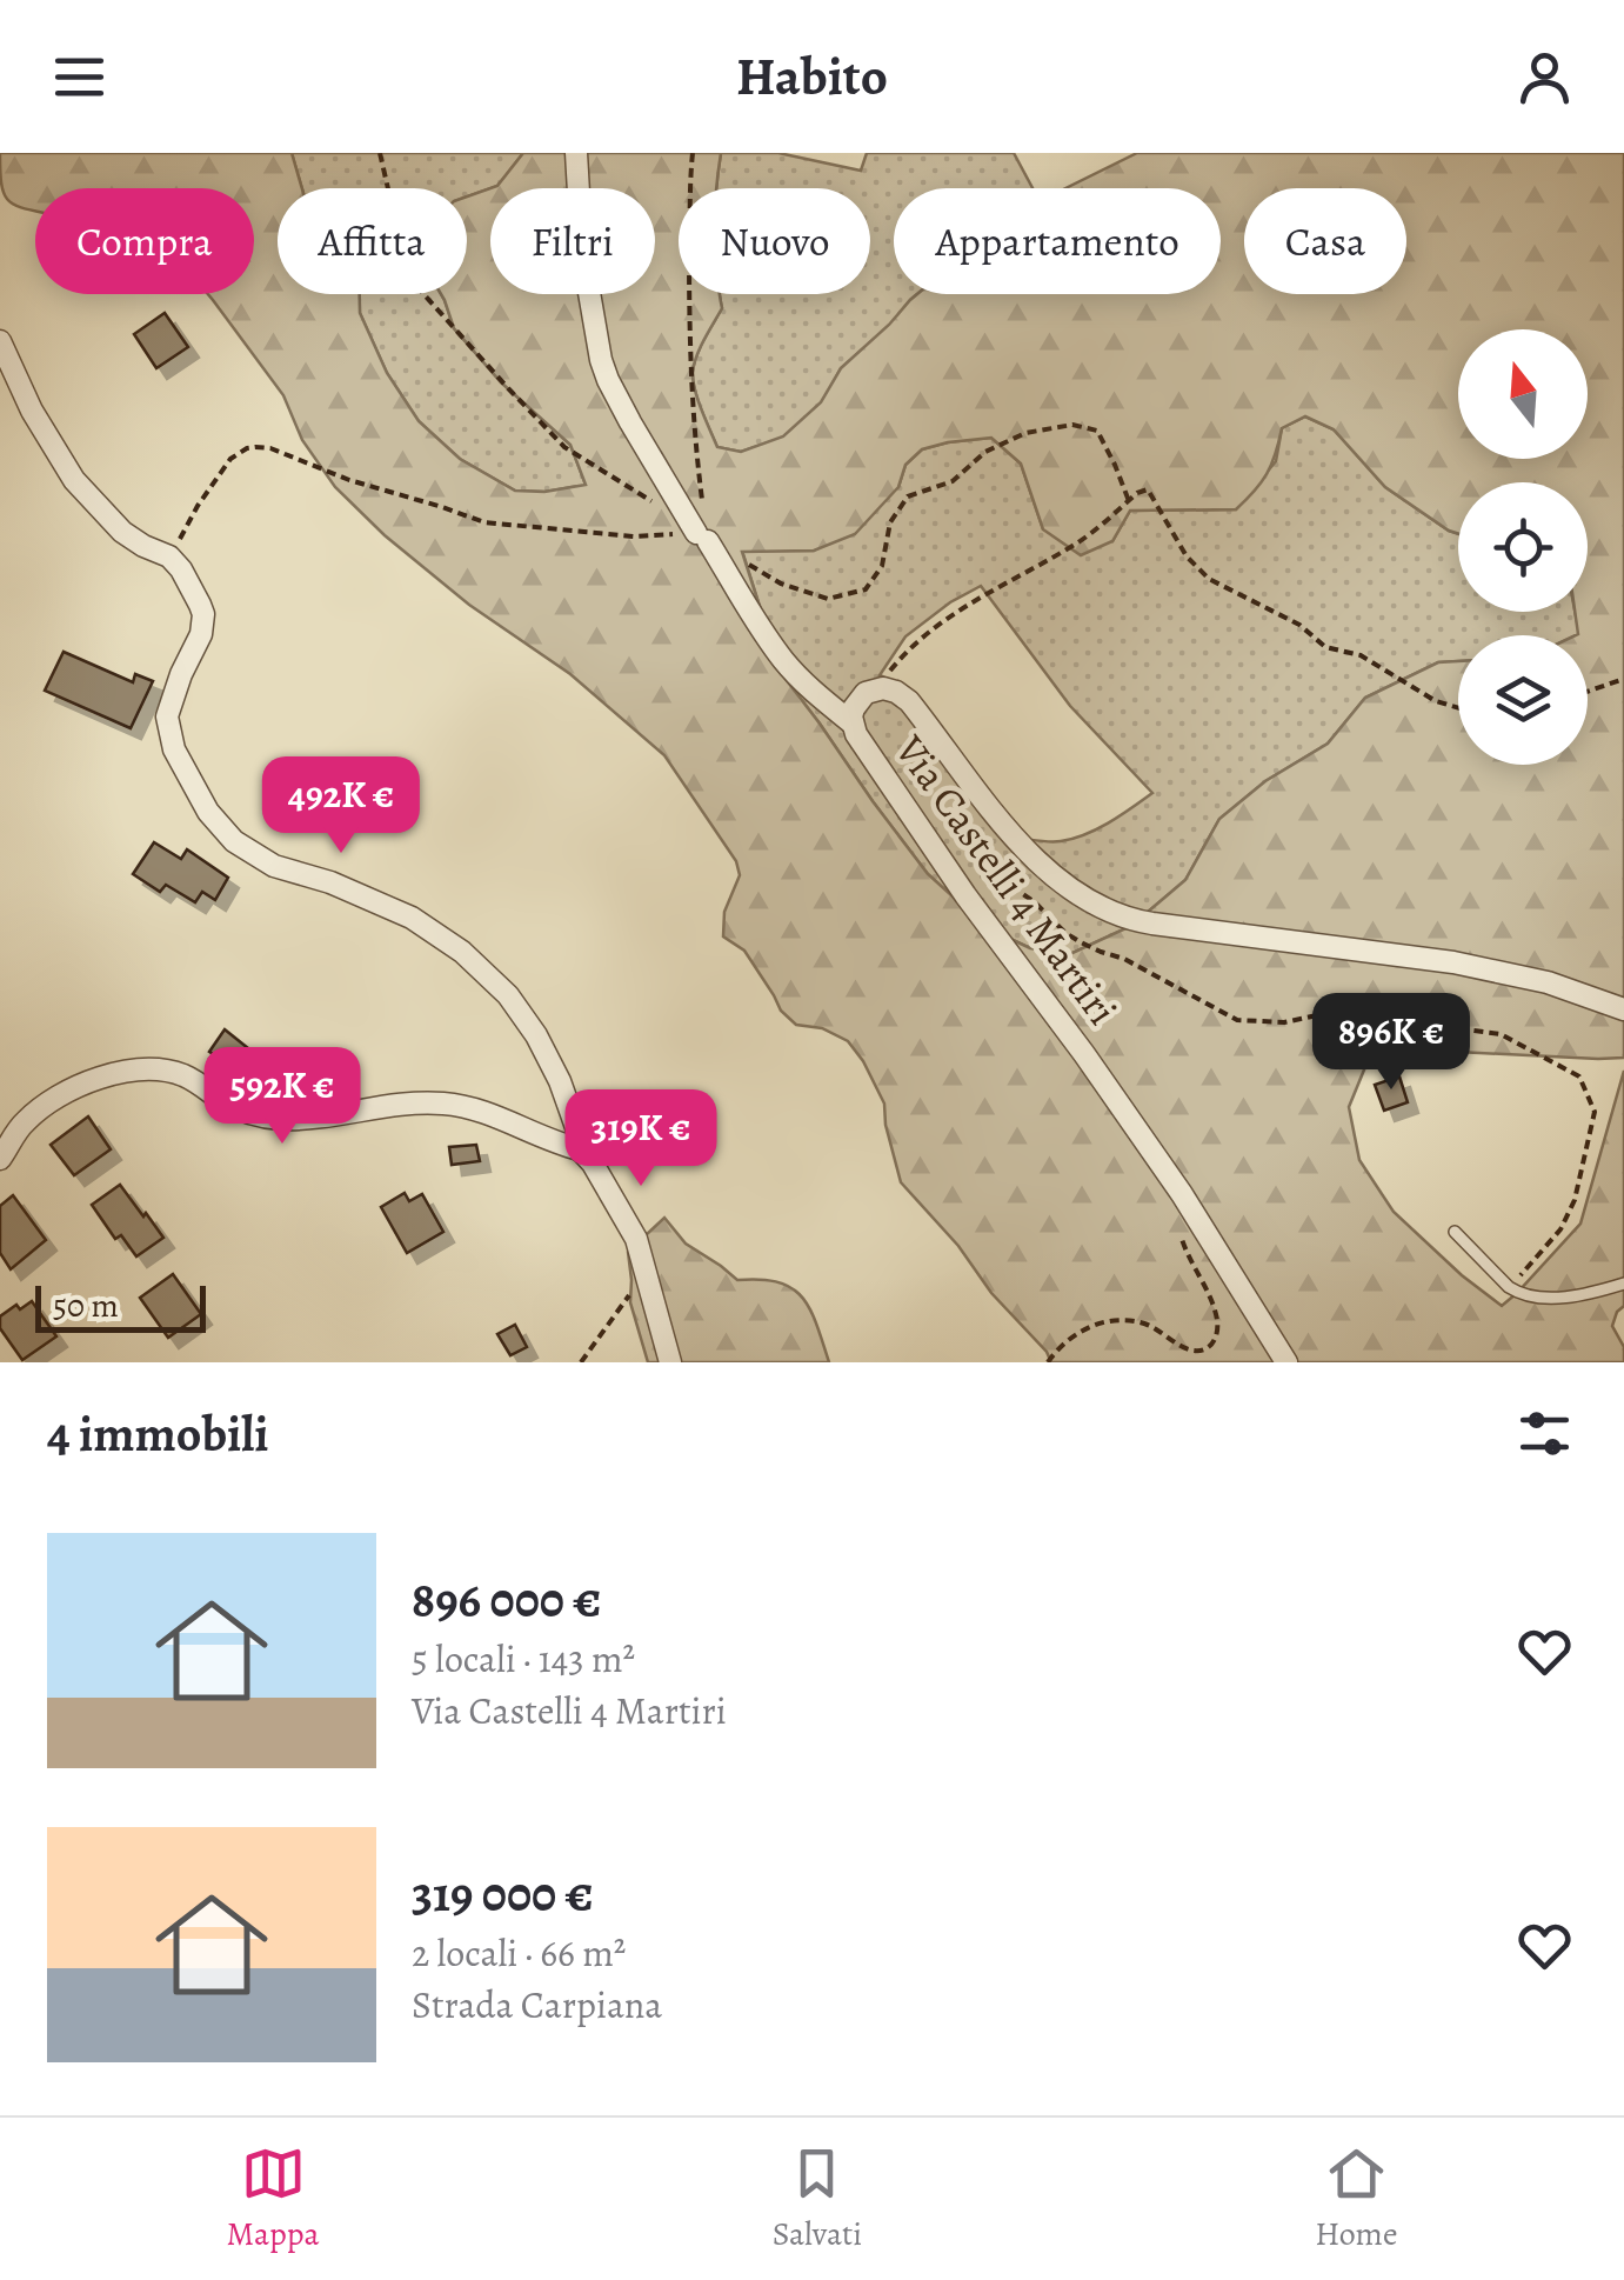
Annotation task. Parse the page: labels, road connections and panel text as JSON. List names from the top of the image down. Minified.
{"streets":{"street":["Via Castelli 4 Martiri"]},"scale_bar":"50 m","north":"top","page":{"header":"Habito","chip":["Compra","Affitta","Filtri","Nuovo","Appartamento","Casa"],"price":["492K €","896K €","592K €","319K €"],"scale":"50 m","heading":"4 immobili","list":[{"name":"896 000 €","note":"5 locali · 143 m² · Via Castelli 4 Martiri"},{"name":"319 000 €","note":"2 locali · 66 m² · Strada Carpiana"}],"tabs":["Mappa","Salvati","Home"]}}
